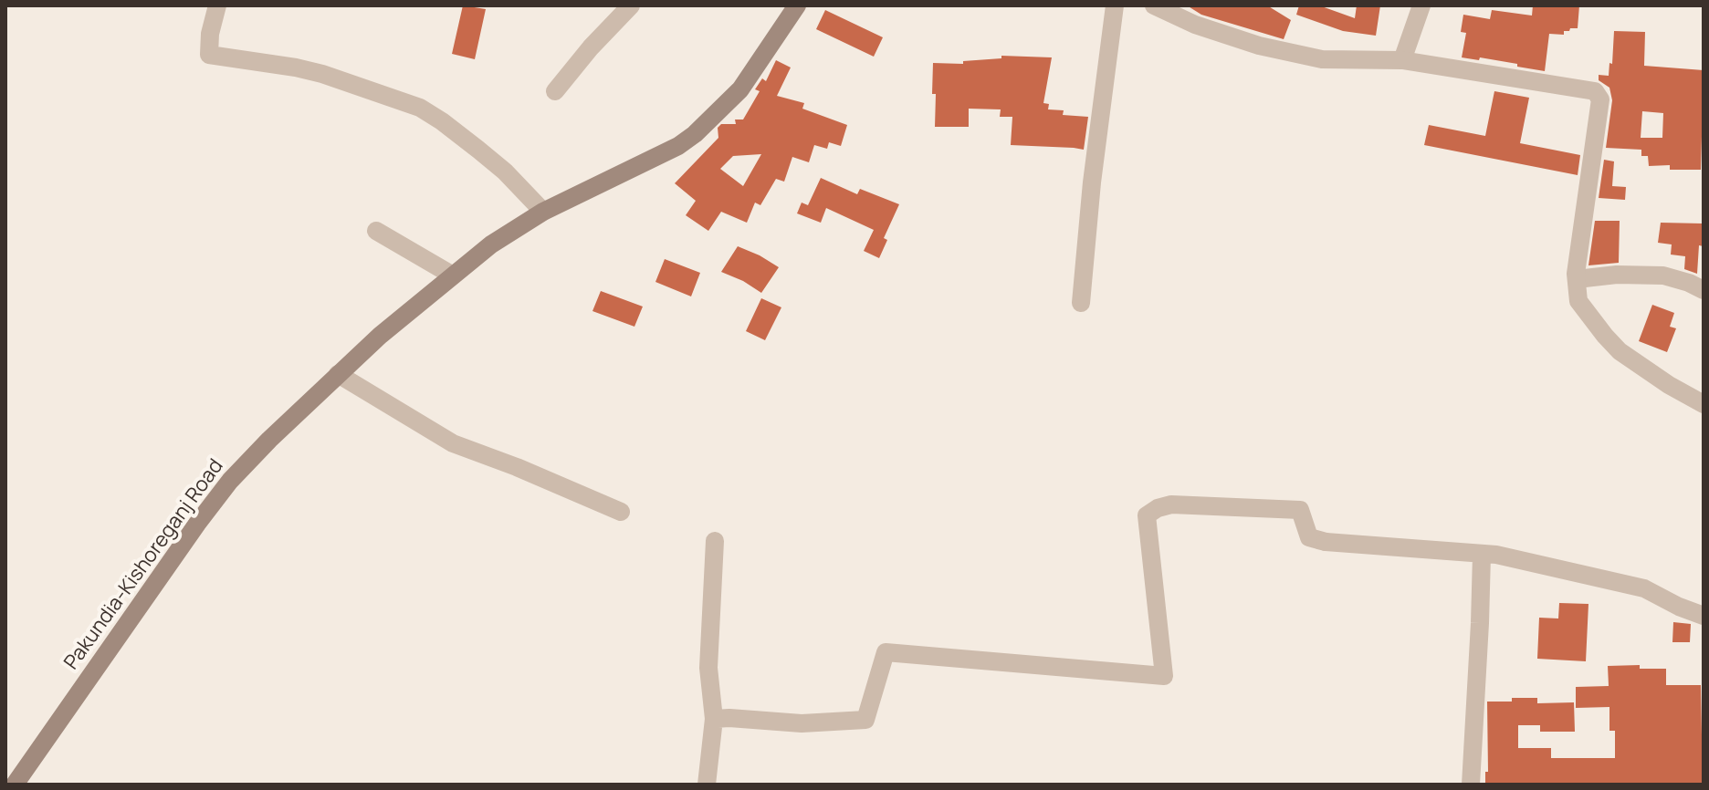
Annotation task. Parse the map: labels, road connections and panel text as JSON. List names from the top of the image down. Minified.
{"streets":{"main road":["Pakundia-Kishoreganj Road"]}}
